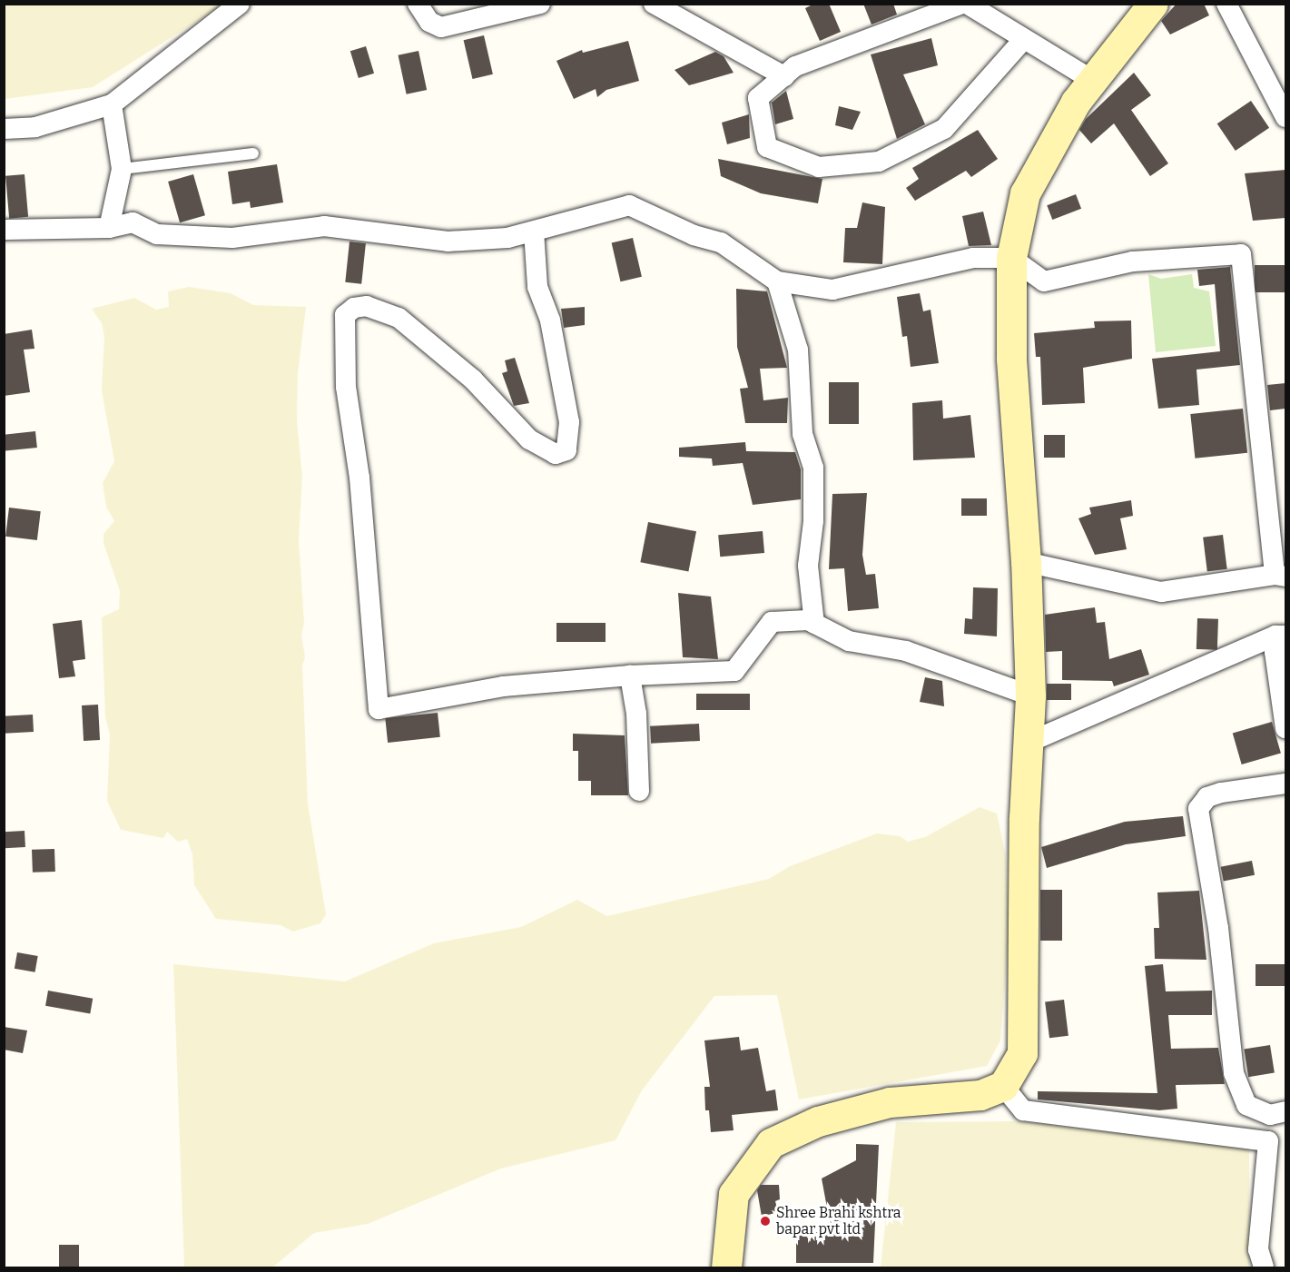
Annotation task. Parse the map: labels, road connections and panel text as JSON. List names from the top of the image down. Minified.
{"places":["Shree Brahi kshtra bapar pvt ltd"]}
